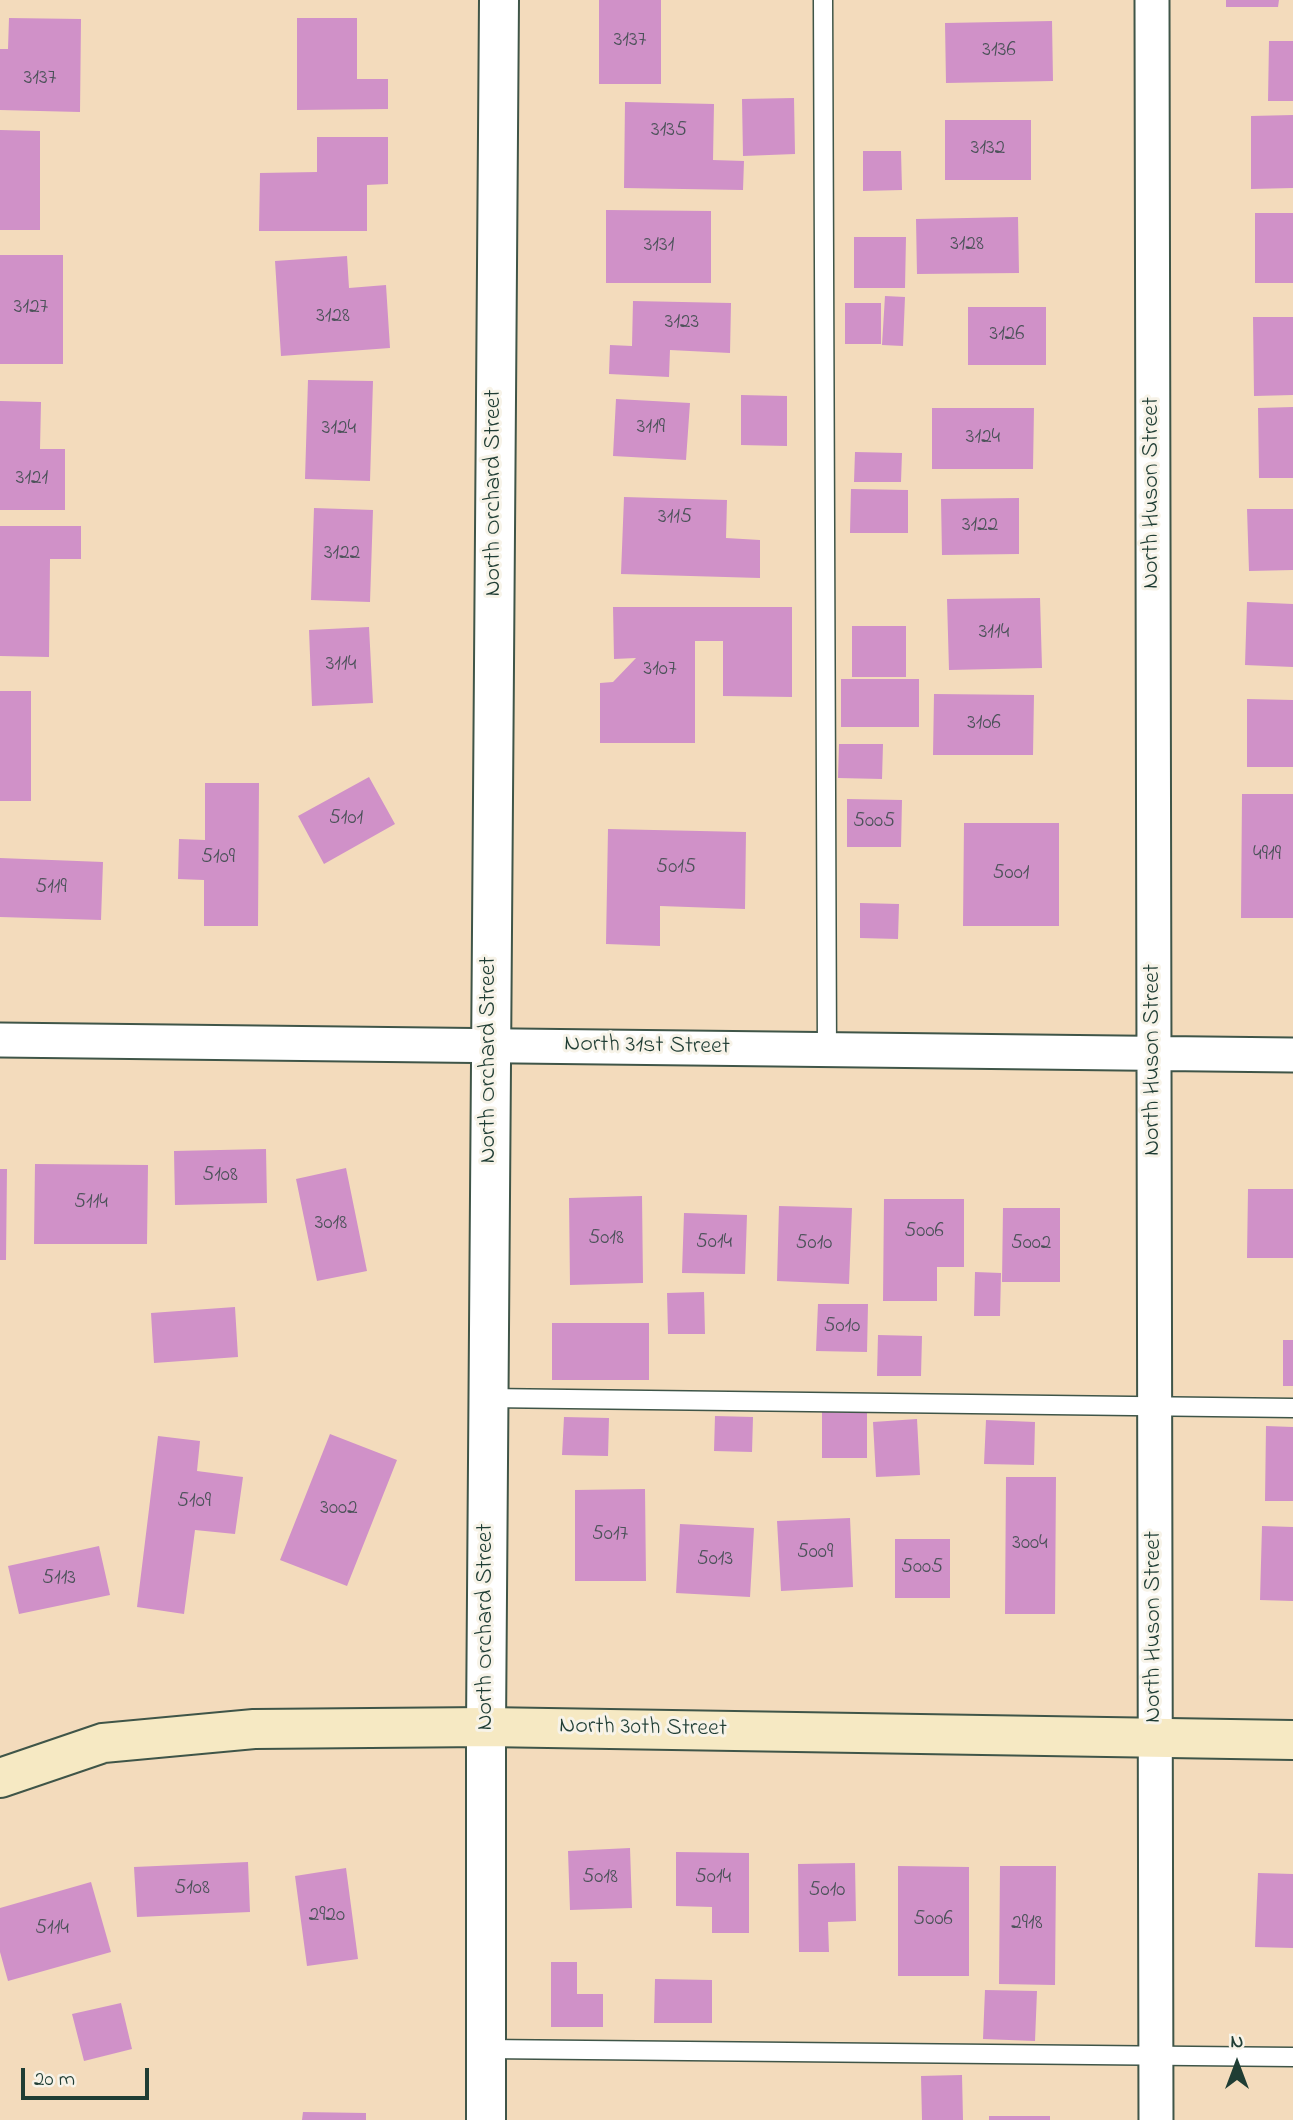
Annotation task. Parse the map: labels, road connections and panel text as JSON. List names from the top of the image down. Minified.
{"streets":{"main road":["North 30th Street"],"street":["North Orchard Street","North Huson Street","North 31st Street"]},"crossings":[["North Orchard Street","North 31st Street"],["North Orchard Street","North 30th Street"],["North Huson Street","North 31st Street"],["North Huson Street","North 30th Street"]],"house_numbers":["3137","3136","3137","3135","3132","3128","3131","3127","3128","3123","3126","3119","3124","3124","3121","3115","3122","3122","3114","3114","3107","3106","5101","5005","4919","5109","5015","5001","5119","5108","5114","3018","5006","5018","5014","5010","5002","5010","5109","3002","5017","3004","5009","5013","5005","5113","5018","5014","5108","5010","2920","5006","2918","5114"],"scale_bar":"20 m","north":"top"}
